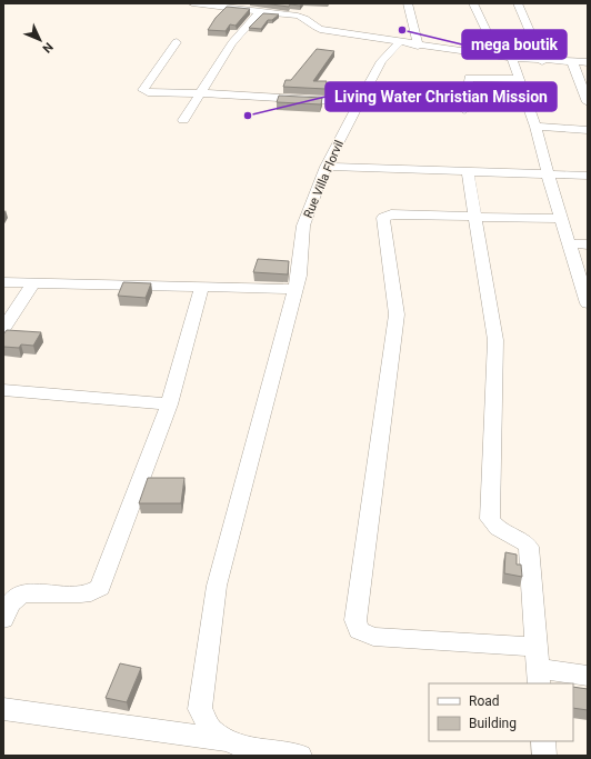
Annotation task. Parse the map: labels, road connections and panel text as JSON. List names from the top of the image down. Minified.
{"streets":{"street":["Rue Villa Florvil"]},"places":["mega boutik","Living Water Christian Mission"],"legend":["Road","Building"],"north":"bottom right"}
